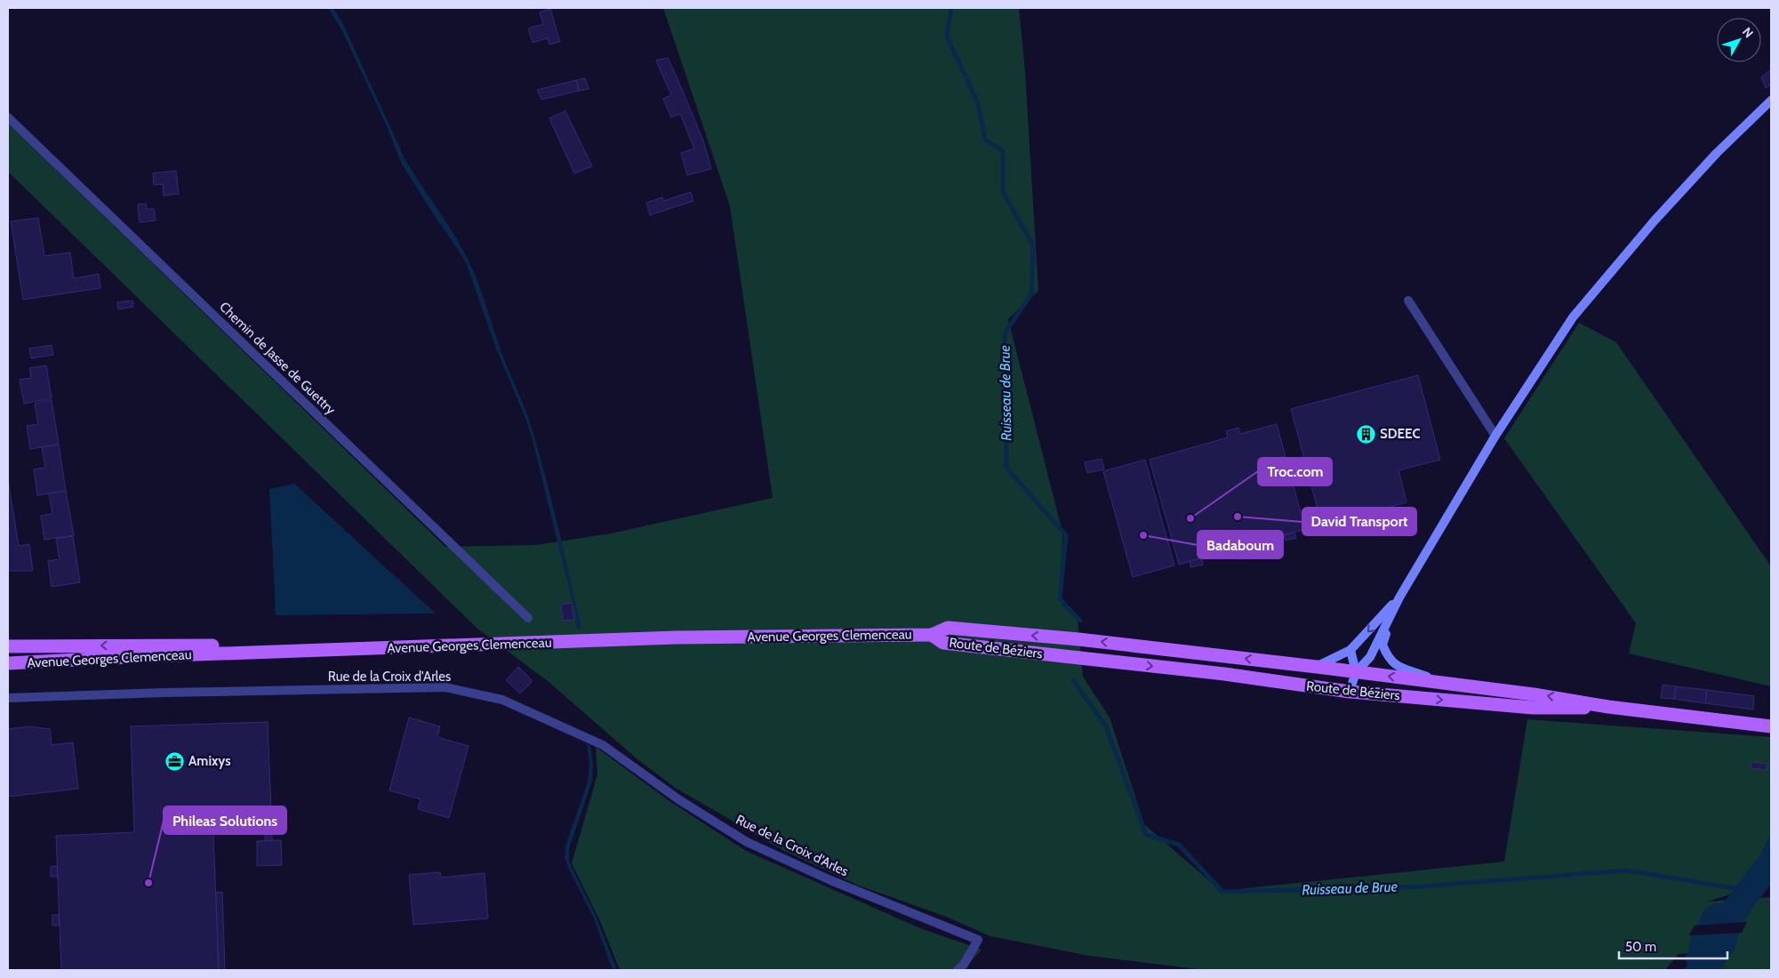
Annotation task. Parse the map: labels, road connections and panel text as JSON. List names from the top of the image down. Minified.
{"streets":{"main road":["Avenue Georges Clemenceau","Route de Béziers"],"street":["Chemin de Jasse de Guettry","Rue de la Croix d'Arles"]},"crossings":[["Avenue Georges Clemenceau","Route de Béziers"]],"water":["Ruisseau de Brue"],"places":{"building":["SDEEC"],"other":["David Transport","Troc.com","Badaboum","Phileas Solutions"],"office":["Amixys"]},"scale_bar":"50 m","north":"top right"}
